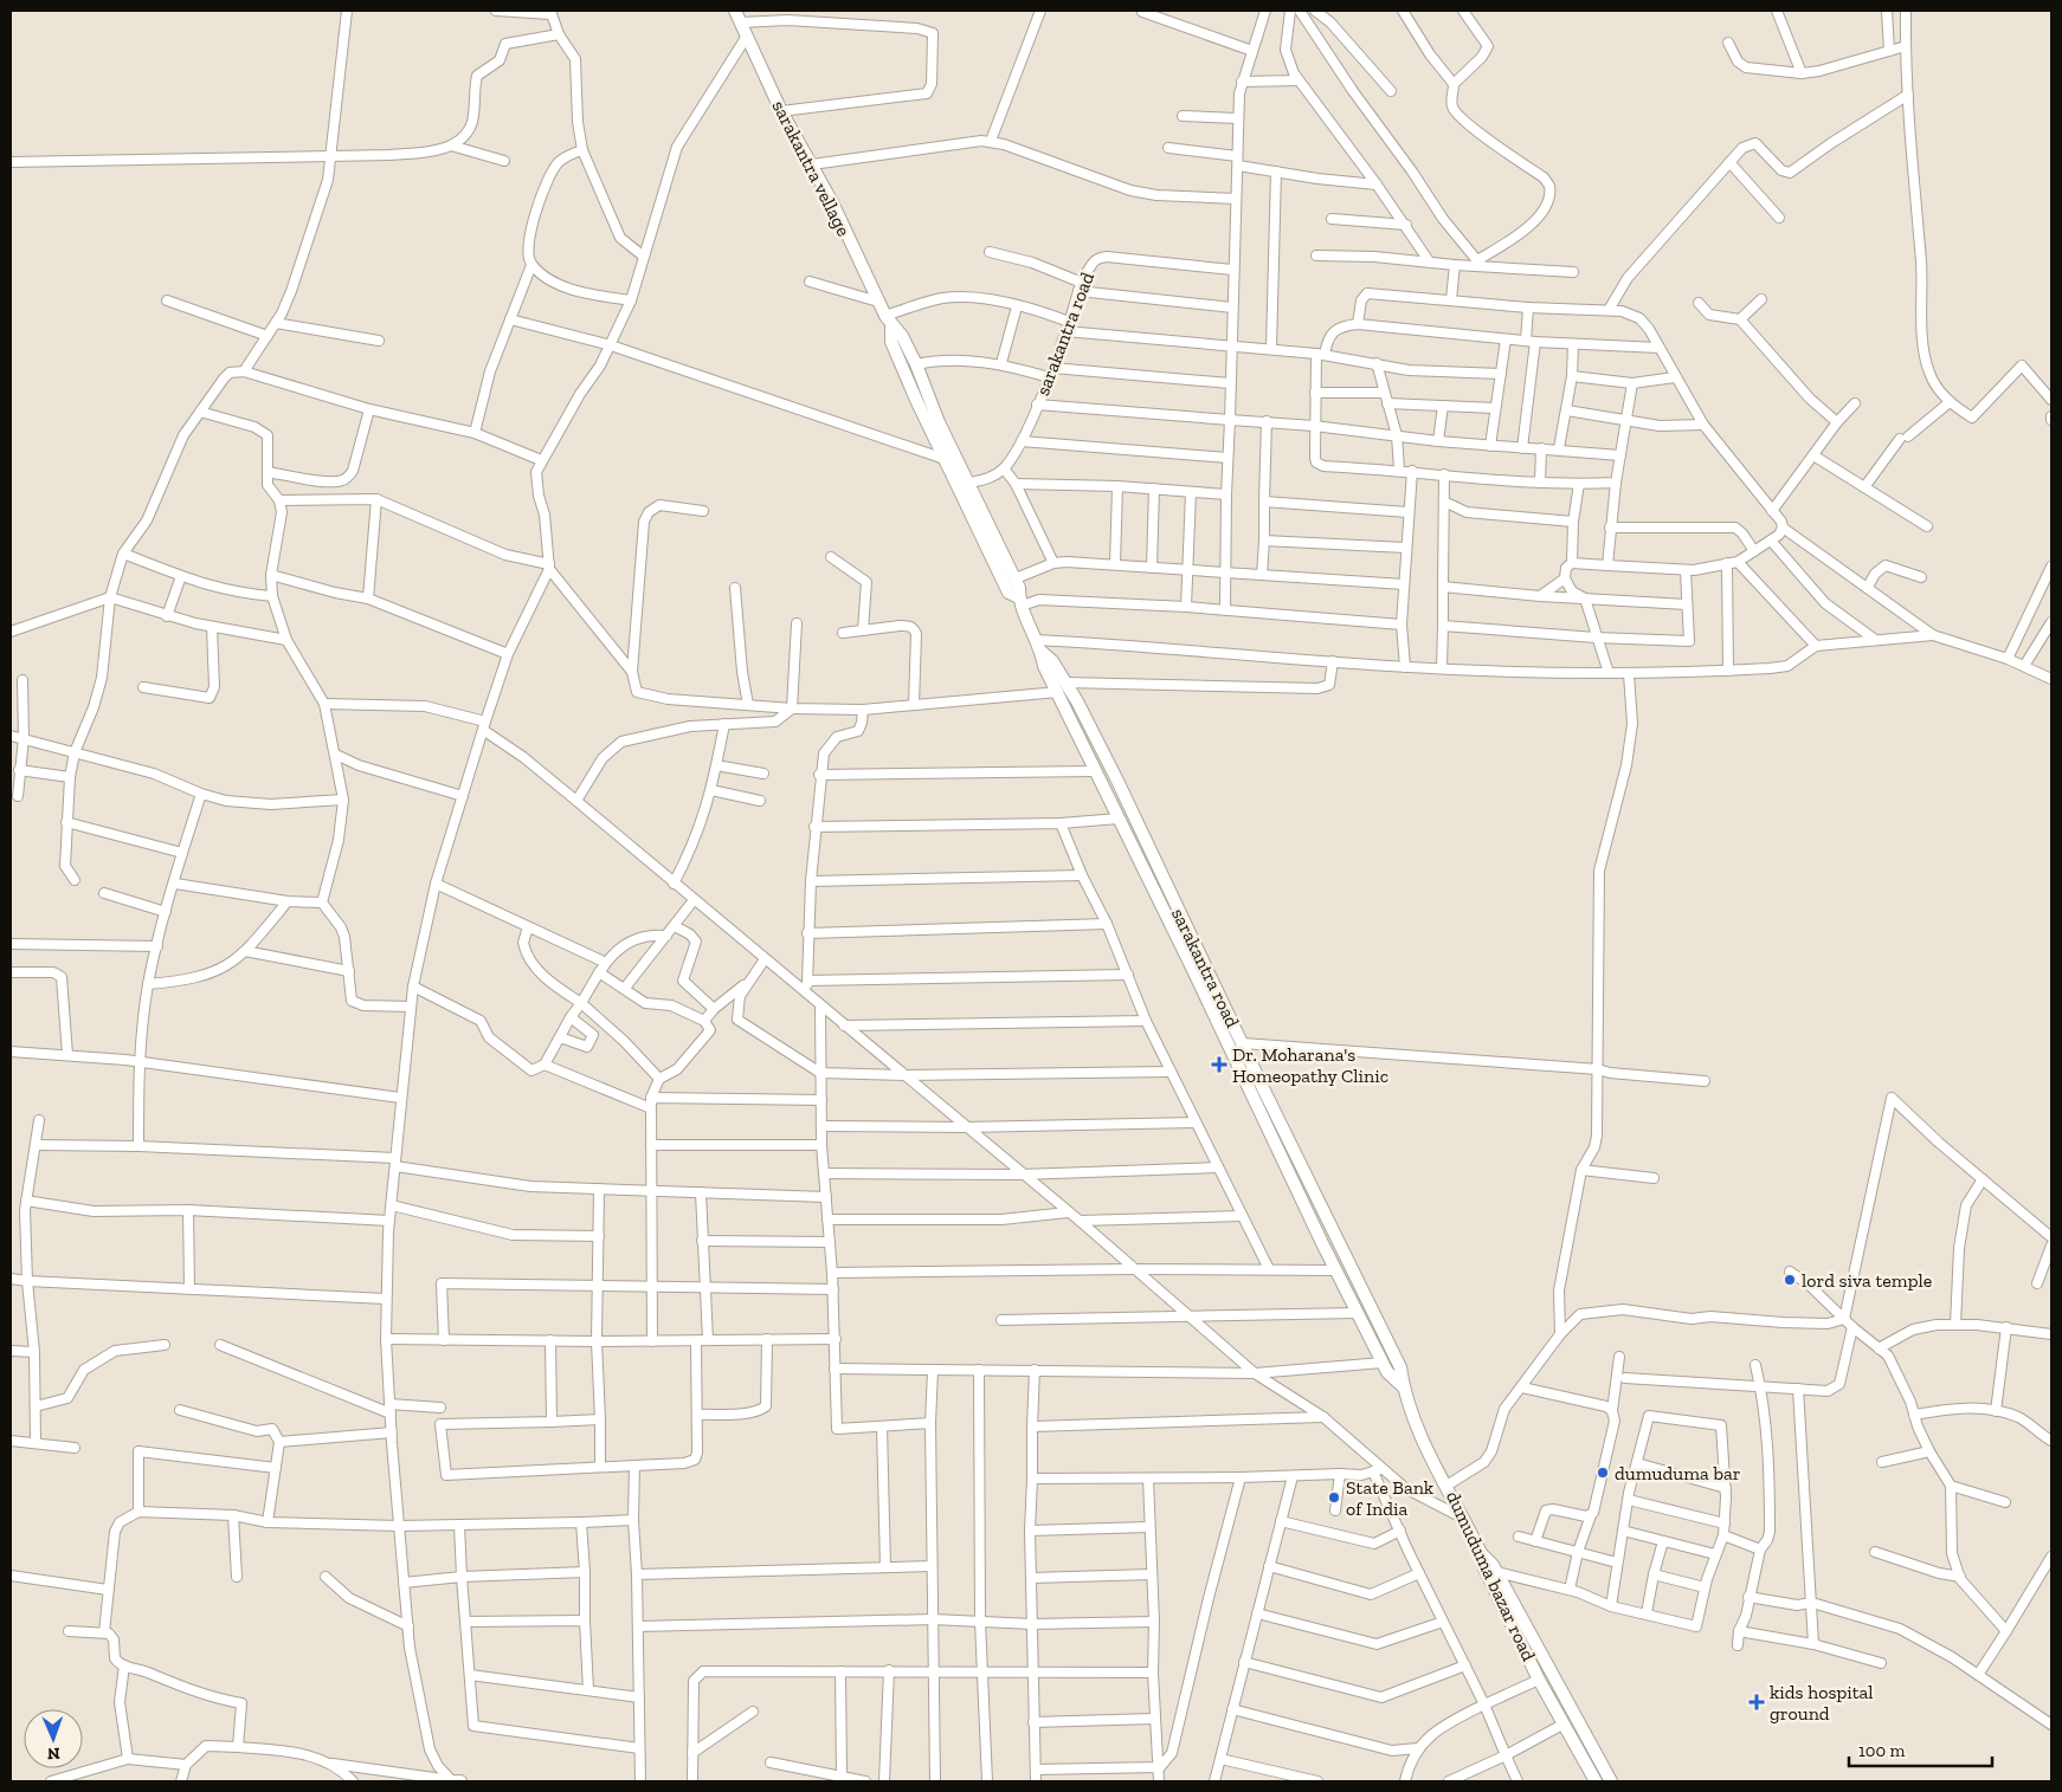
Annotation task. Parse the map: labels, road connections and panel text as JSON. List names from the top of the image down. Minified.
{"streets":{"street":["sarakantra vellage","sarakantra road","dumuduma bazar road"]},"crossings":[["sarakantra vellage","sarakantra road"],["sarakantra road","dumuduma bazar road"]],"places":{"health":["Dr. Moharana's Homeopathy Clinic","kids hospital ground"],"other":["lord siva temple","dumuduma bar","State Bank of India"]},"scale_bar":"100 m","north":"bottom"}
